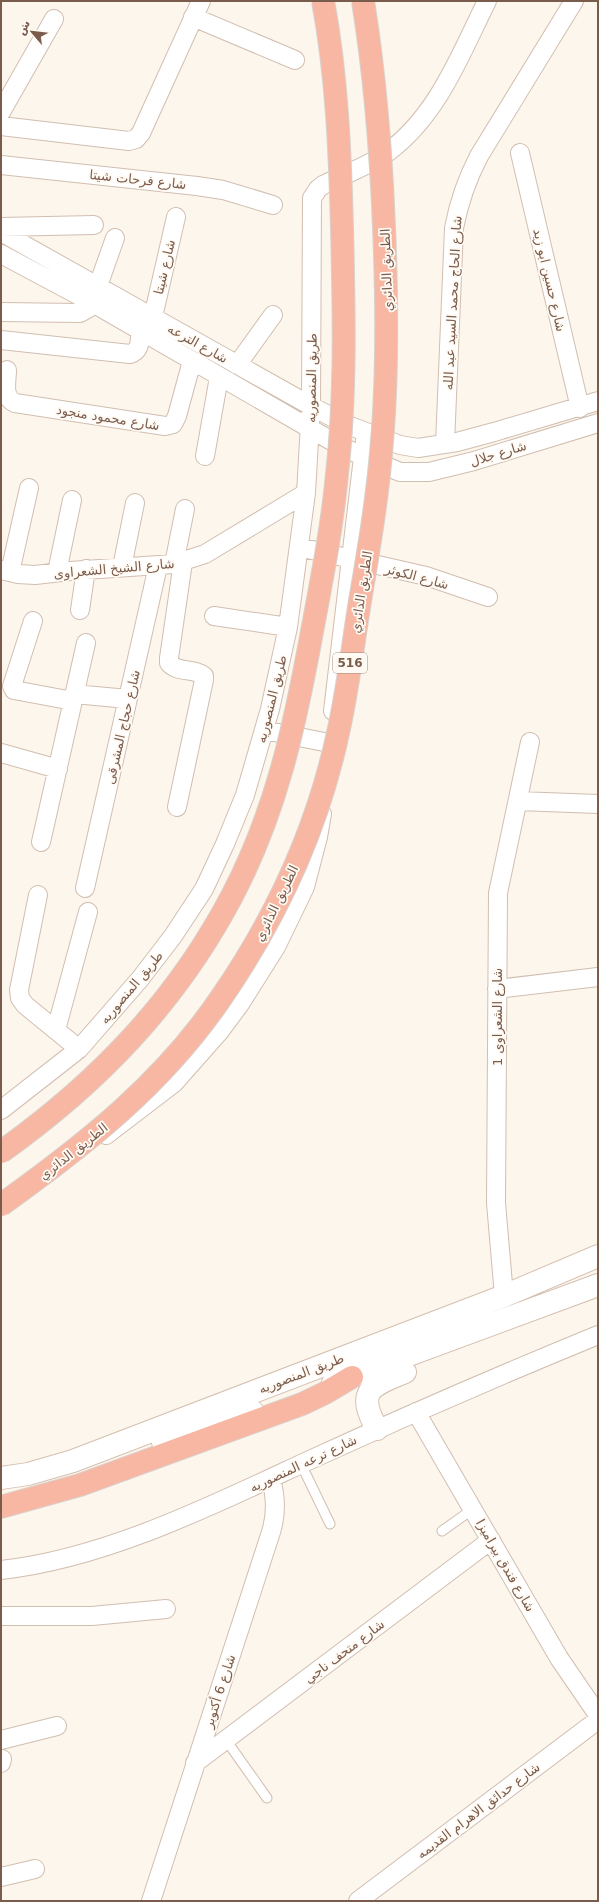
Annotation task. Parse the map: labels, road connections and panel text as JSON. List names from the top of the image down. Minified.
{"streets":{"highway":["الطريق الدائري","516"],"main road":["طريق المنصوريه"],"street":["شارع فرحات شيتا","شارع شيتا","شارع حسين ابو زيد","شارع الحاج محمد السيد عبد الله","شارع الترعه","شارع محمود منجود","شارع جلال","شارع الشيخ الشعراوى","شارع الكوثر","شارع حجاج المشرقى","شارع الشعراوى 1","شارع ترعه المنصوريه","شارع فندق بيراميزا","شارع متحف ناجي","شارع 6 أكتوبر","شارع حدائق الاهرام القديمه"]},"crossings":[["شارع شيتا","شارع الترعه"],["شارع حسين ابو زيد","شارع جلال"],["شارع الحاج محمد السيد عبد الله","شارع جلال"],["شارع الترعه","طريق المنصوريه"],["شارع الترعه","شارع محمود منجود"],["شارع الترعه","شارع جلال"],["طريق المنصوريه","شارع الشيخ الشعراوى"],["طريق المنصوريه","شارع الكوثر"],["طريق المنصوريه","شارع الشعراوى 1"],["شارع الشيخ الشعراوى","شارع حجاج المشرقى"],["شارع ترعه المنصوريه","شارع فندق بيراميزا"],["شارع ترعه المنصوريه","شارع 6 أكتوبر"],["شارع فندق بيراميزا","شارع متحف ناجي"],["شارع متحف ناجي","شارع 6 أكتوبر"]],"north":"top left"}
